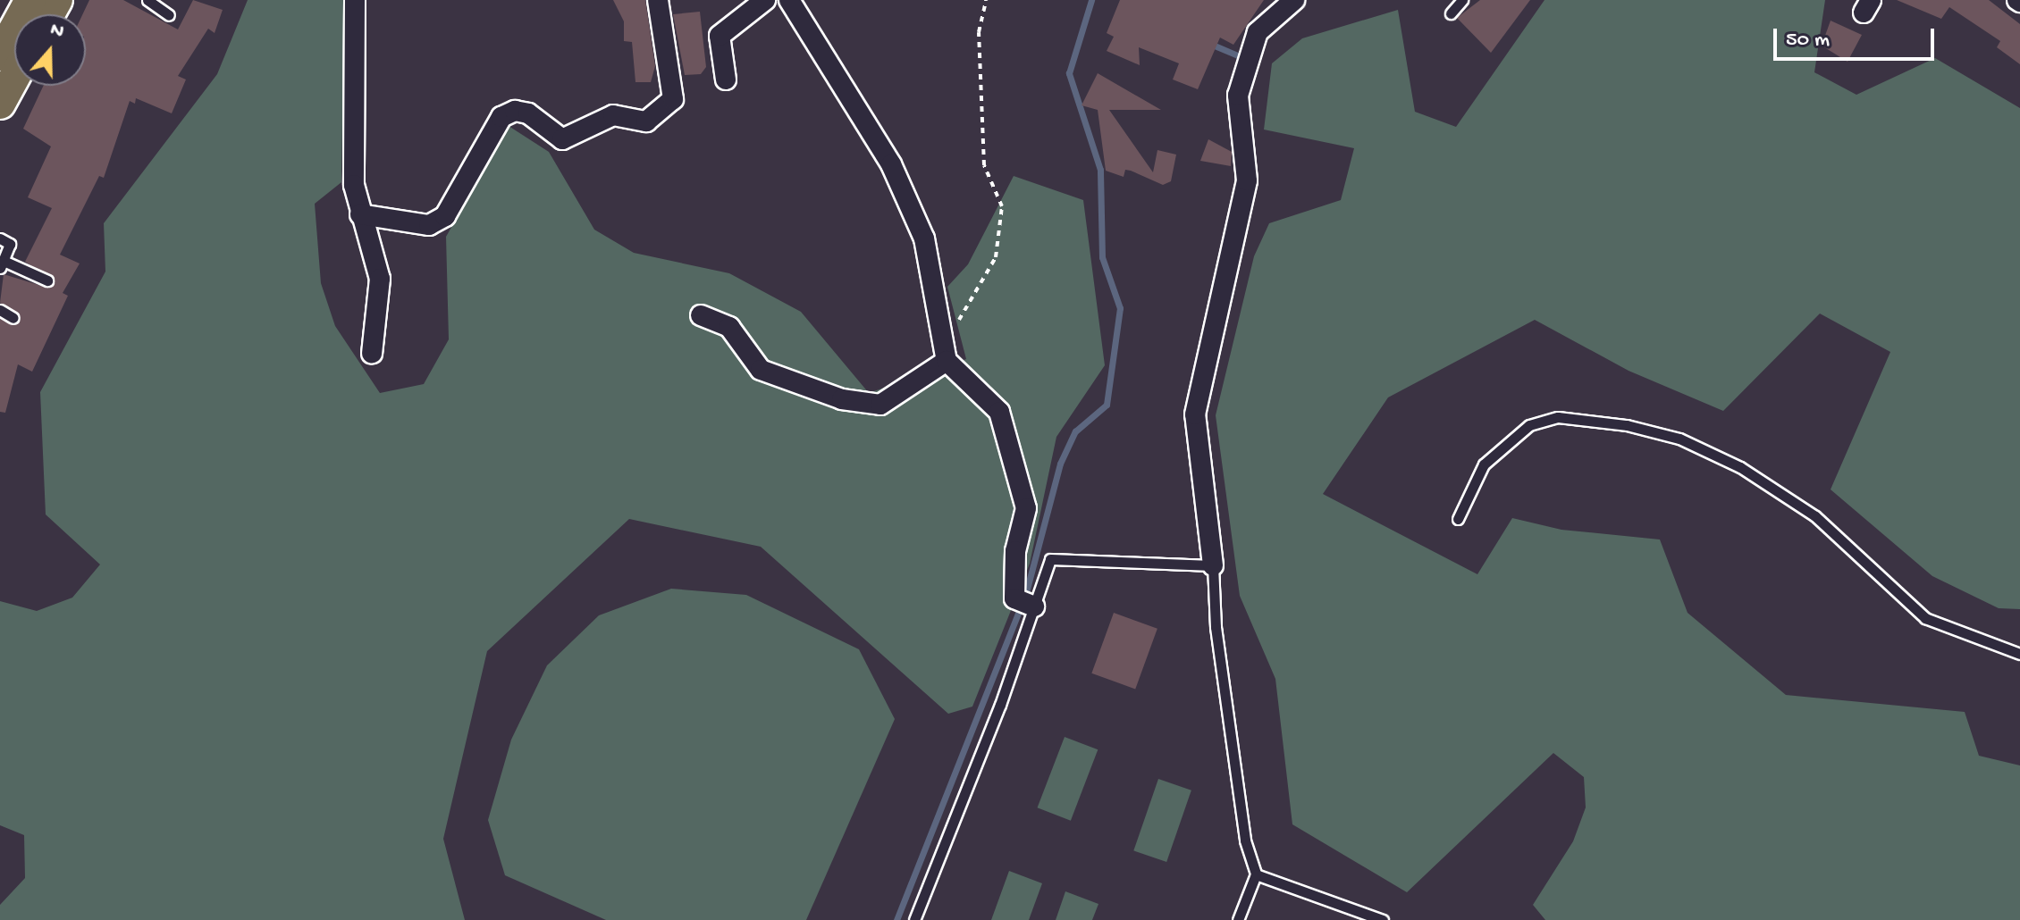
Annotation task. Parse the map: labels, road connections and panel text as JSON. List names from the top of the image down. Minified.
{"scale_bar":"50 m","north":"top"}
